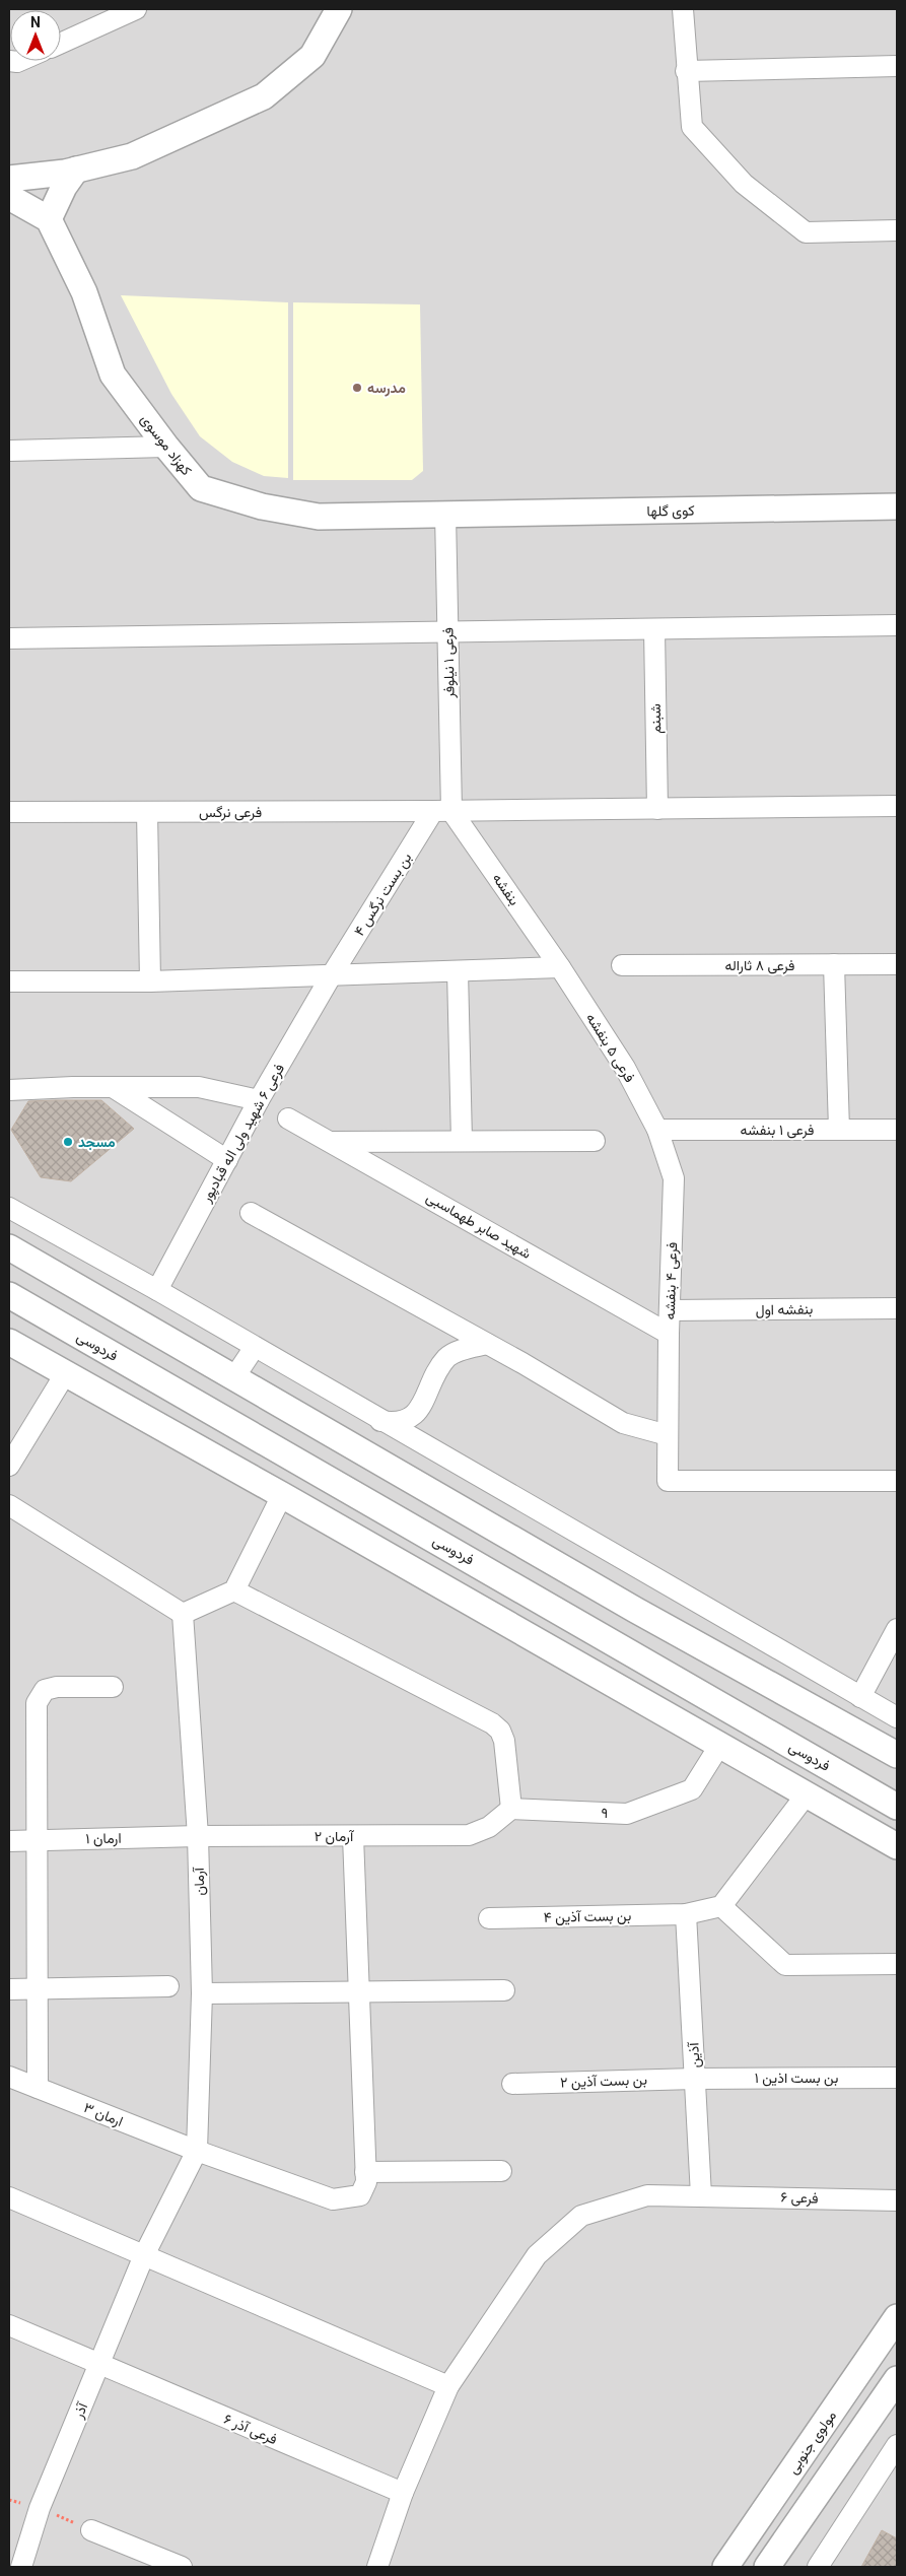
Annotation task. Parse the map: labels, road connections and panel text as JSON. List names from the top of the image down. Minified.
{"streets":{"street":["کهزاد موسوی","کوی گلها","فرعی ۱ نیلوفر","شبنم","فرعی نرگس","بنفشه","بن بست نرگس ۴","فرعی ۸ ثاراله","فرعی ۵ بنفشه","فرعی ۱ بنفشه","فرعی ۶ شهید ولی اله قبادپور","شهید صابر طهماسبی","فرعی ۴ بنفشه","بنفشه اول","فردوسی","۹","آرمان ۲","ارمان ۱","آرمان","بن بست آذین ۴","آذین","بن بست اذین ۱","بن بست آذین ۲","ارمان ۳","فرعی ۶","آذر","فرعی آذر ۶","مولوی جنوبی"]},"crossings":[["کهزاد موسوی","کوی گلها"],["کهزاد موسوی","فرعی ۱ نیلوفر"],["کوی گلها","فرعی ۱ نیلوفر"],["فرعی ۱ نیلوفر","فرعی نرگس"],["فرعی ۱ نیلوفر","بنفشه"],["فرعی ۱ نیلوفر","بن بست نرگس ۴"],["شبنم","فرعی نرگس"],["فرعی نرگس","بنفشه"],["فرعی نرگس","بن بست نرگس ۴"],["بنفشه","بن بست نرگس ۴"],["بنفشه","فرعی ۵ بنفشه"],["بن بست نرگس ۴","فرعی ۶ شهید ولی اله قبادپور"],["فرعی ۵ بنفشه","فرعی ۱ بنفشه"],["فرعی ۵ بنفشه","فرعی ۴ بنفشه"],["فرعی ۱ بنفشه","فرعی ۴ بنفشه"],["شهید صابر طهماسبی","فرعی ۴ بنفشه"],["فرعی ۴ بنفشه","بنفشه اول"],["۹","آرمان ۲"],["آرمان ۲","ارمان ۱"],["آرمان ۲","آرمان"],["ارمان ۱","آرمان"],["آرمان","ارمان ۳"],["آرمان","آذر"],["بن بست آذین ۴","آذین"],["آذین","بن بست اذین ۱"],["آذین","بن بست آذین ۲"],["آذین","فرعی ۶"],["بن بست اذین ۱","بن بست آذین ۲"],["ارمان ۳","آذر"],["فرعی ۶","فرعی آذر ۶"],["آذر","فرعی آذر ۶"]],"places":["مدرسه","مسجد"],"north":"top"}
